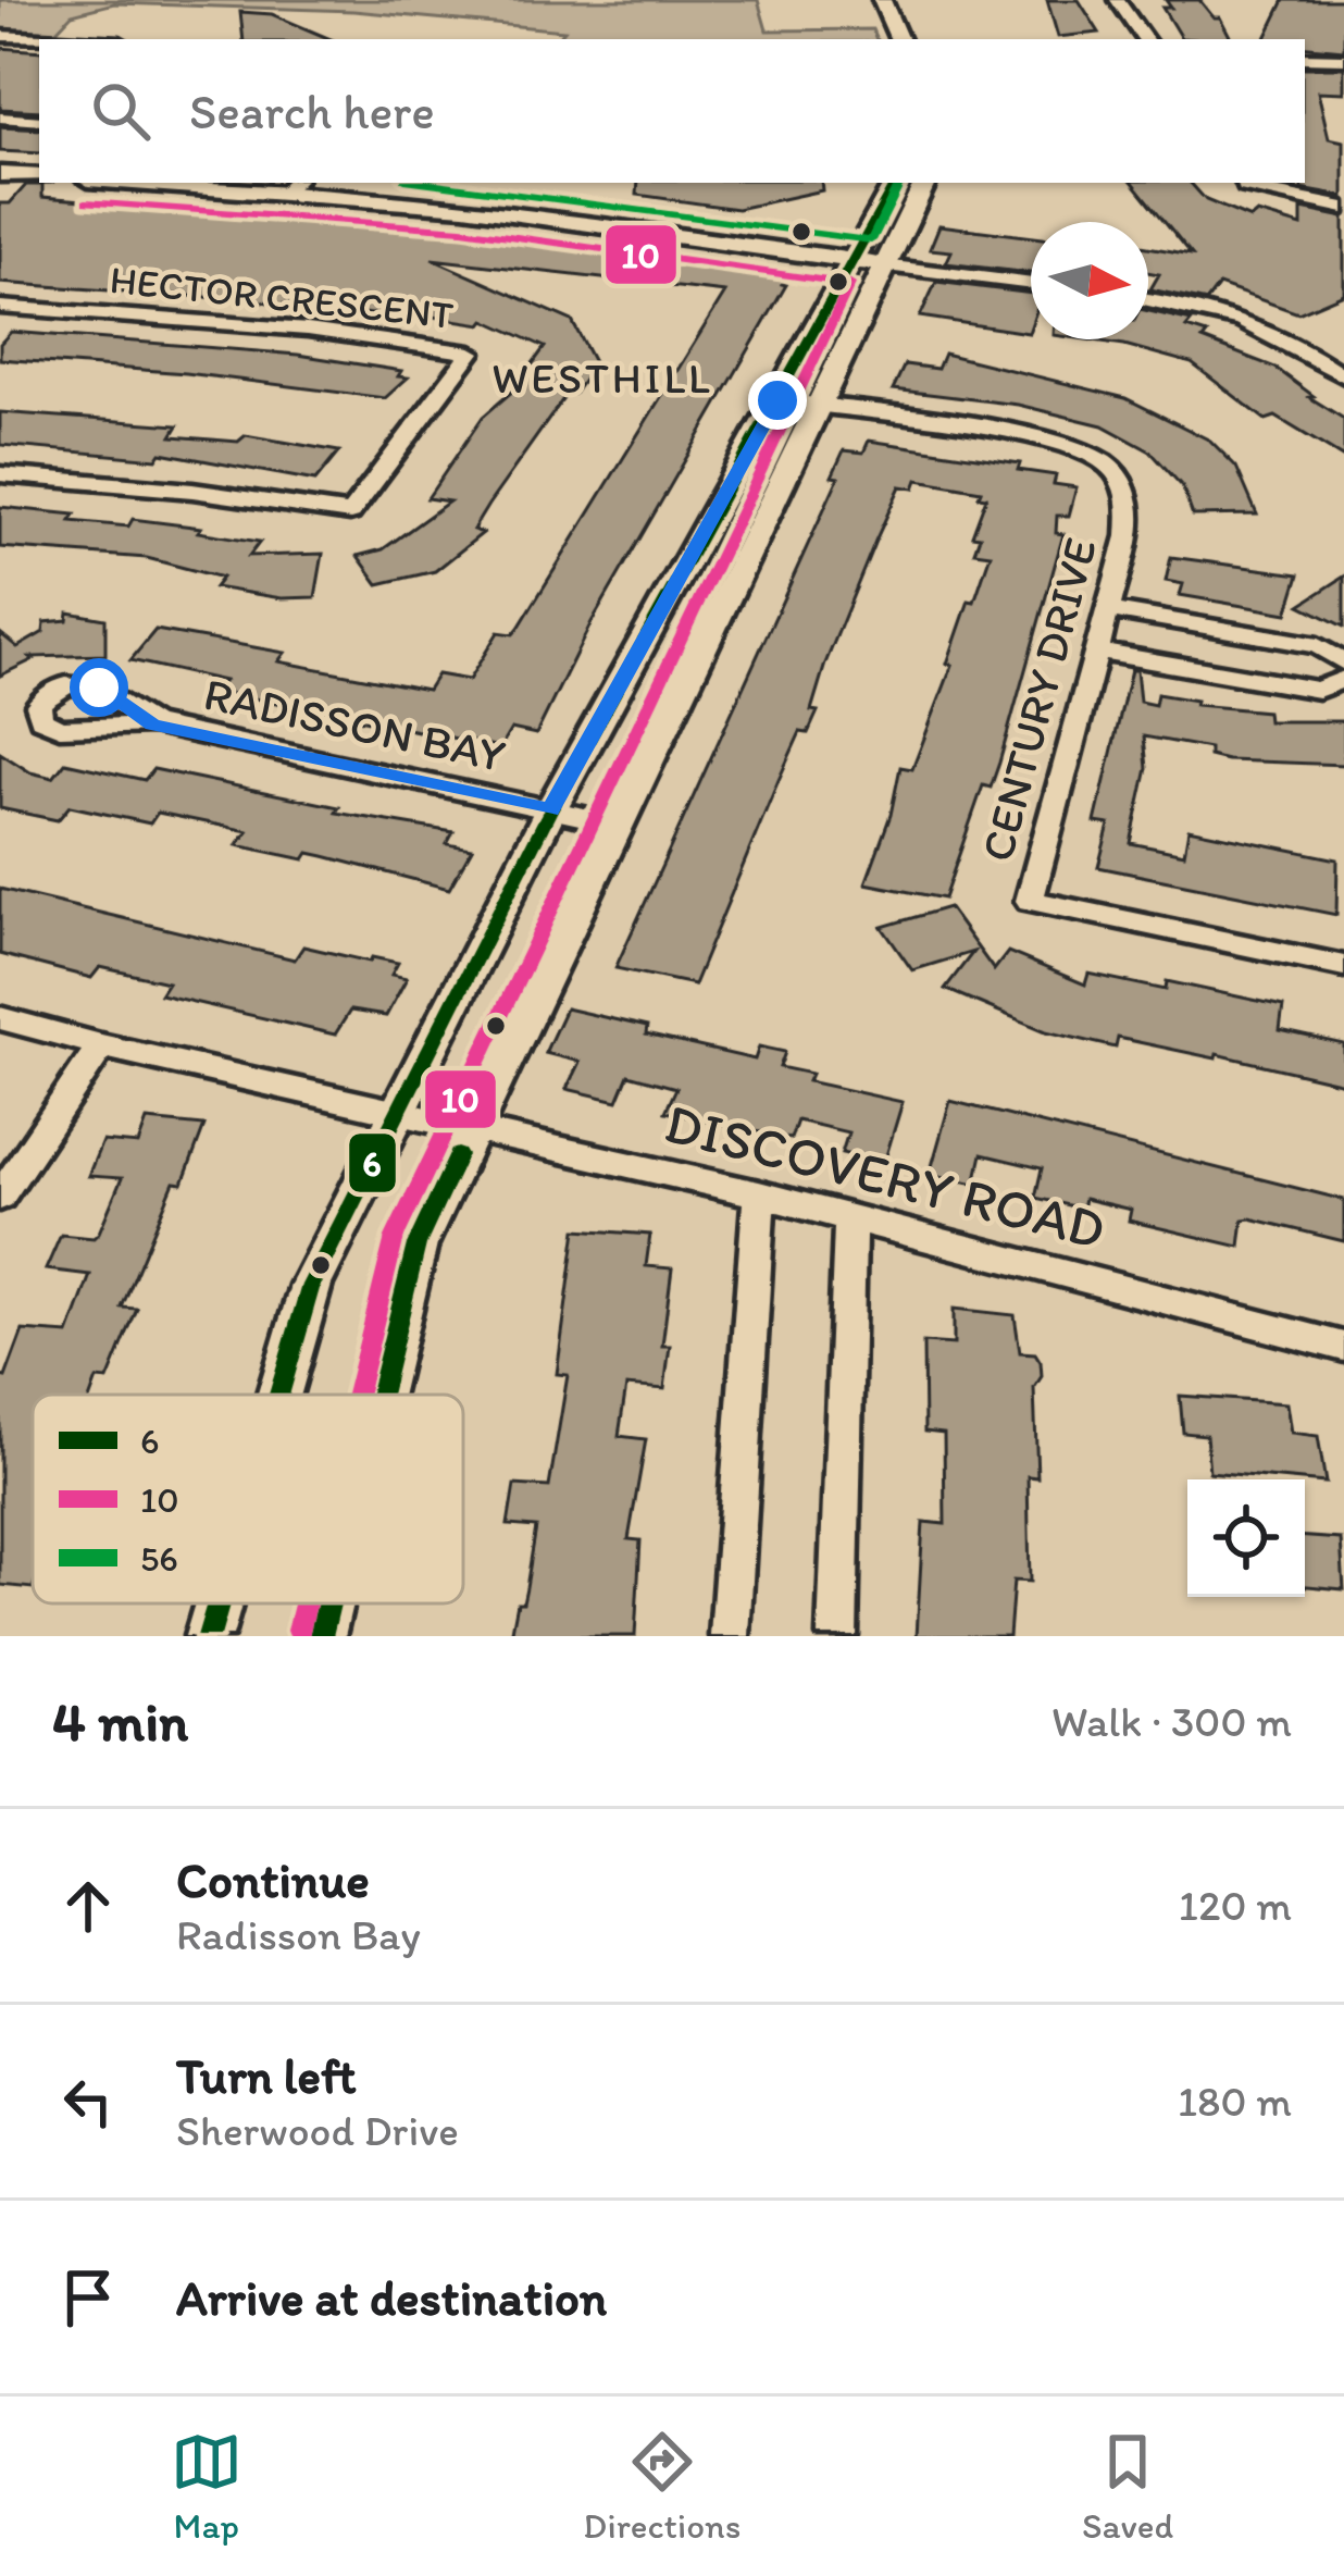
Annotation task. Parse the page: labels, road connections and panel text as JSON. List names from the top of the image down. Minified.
{"streets":{"street":["HECTOR CRESCENT","CENTURY DRIVE","RADISSON BAY","DISCOVERY ROAD"]},"districts":["WESTHILL"],"lines":["transit line 6","transit line 56","transit line 10"],"legend":["6","10","56"],"north":"right","page":{"search":"Search here","heading":["4 min","Walk · 300 m"],"list":[["Continue","Radisson Bay","120 m"],["Turn left","Sherwood Drive","180 m"],"Arrive at destination"],"nav":["Map","Directions","Saved"]}}
